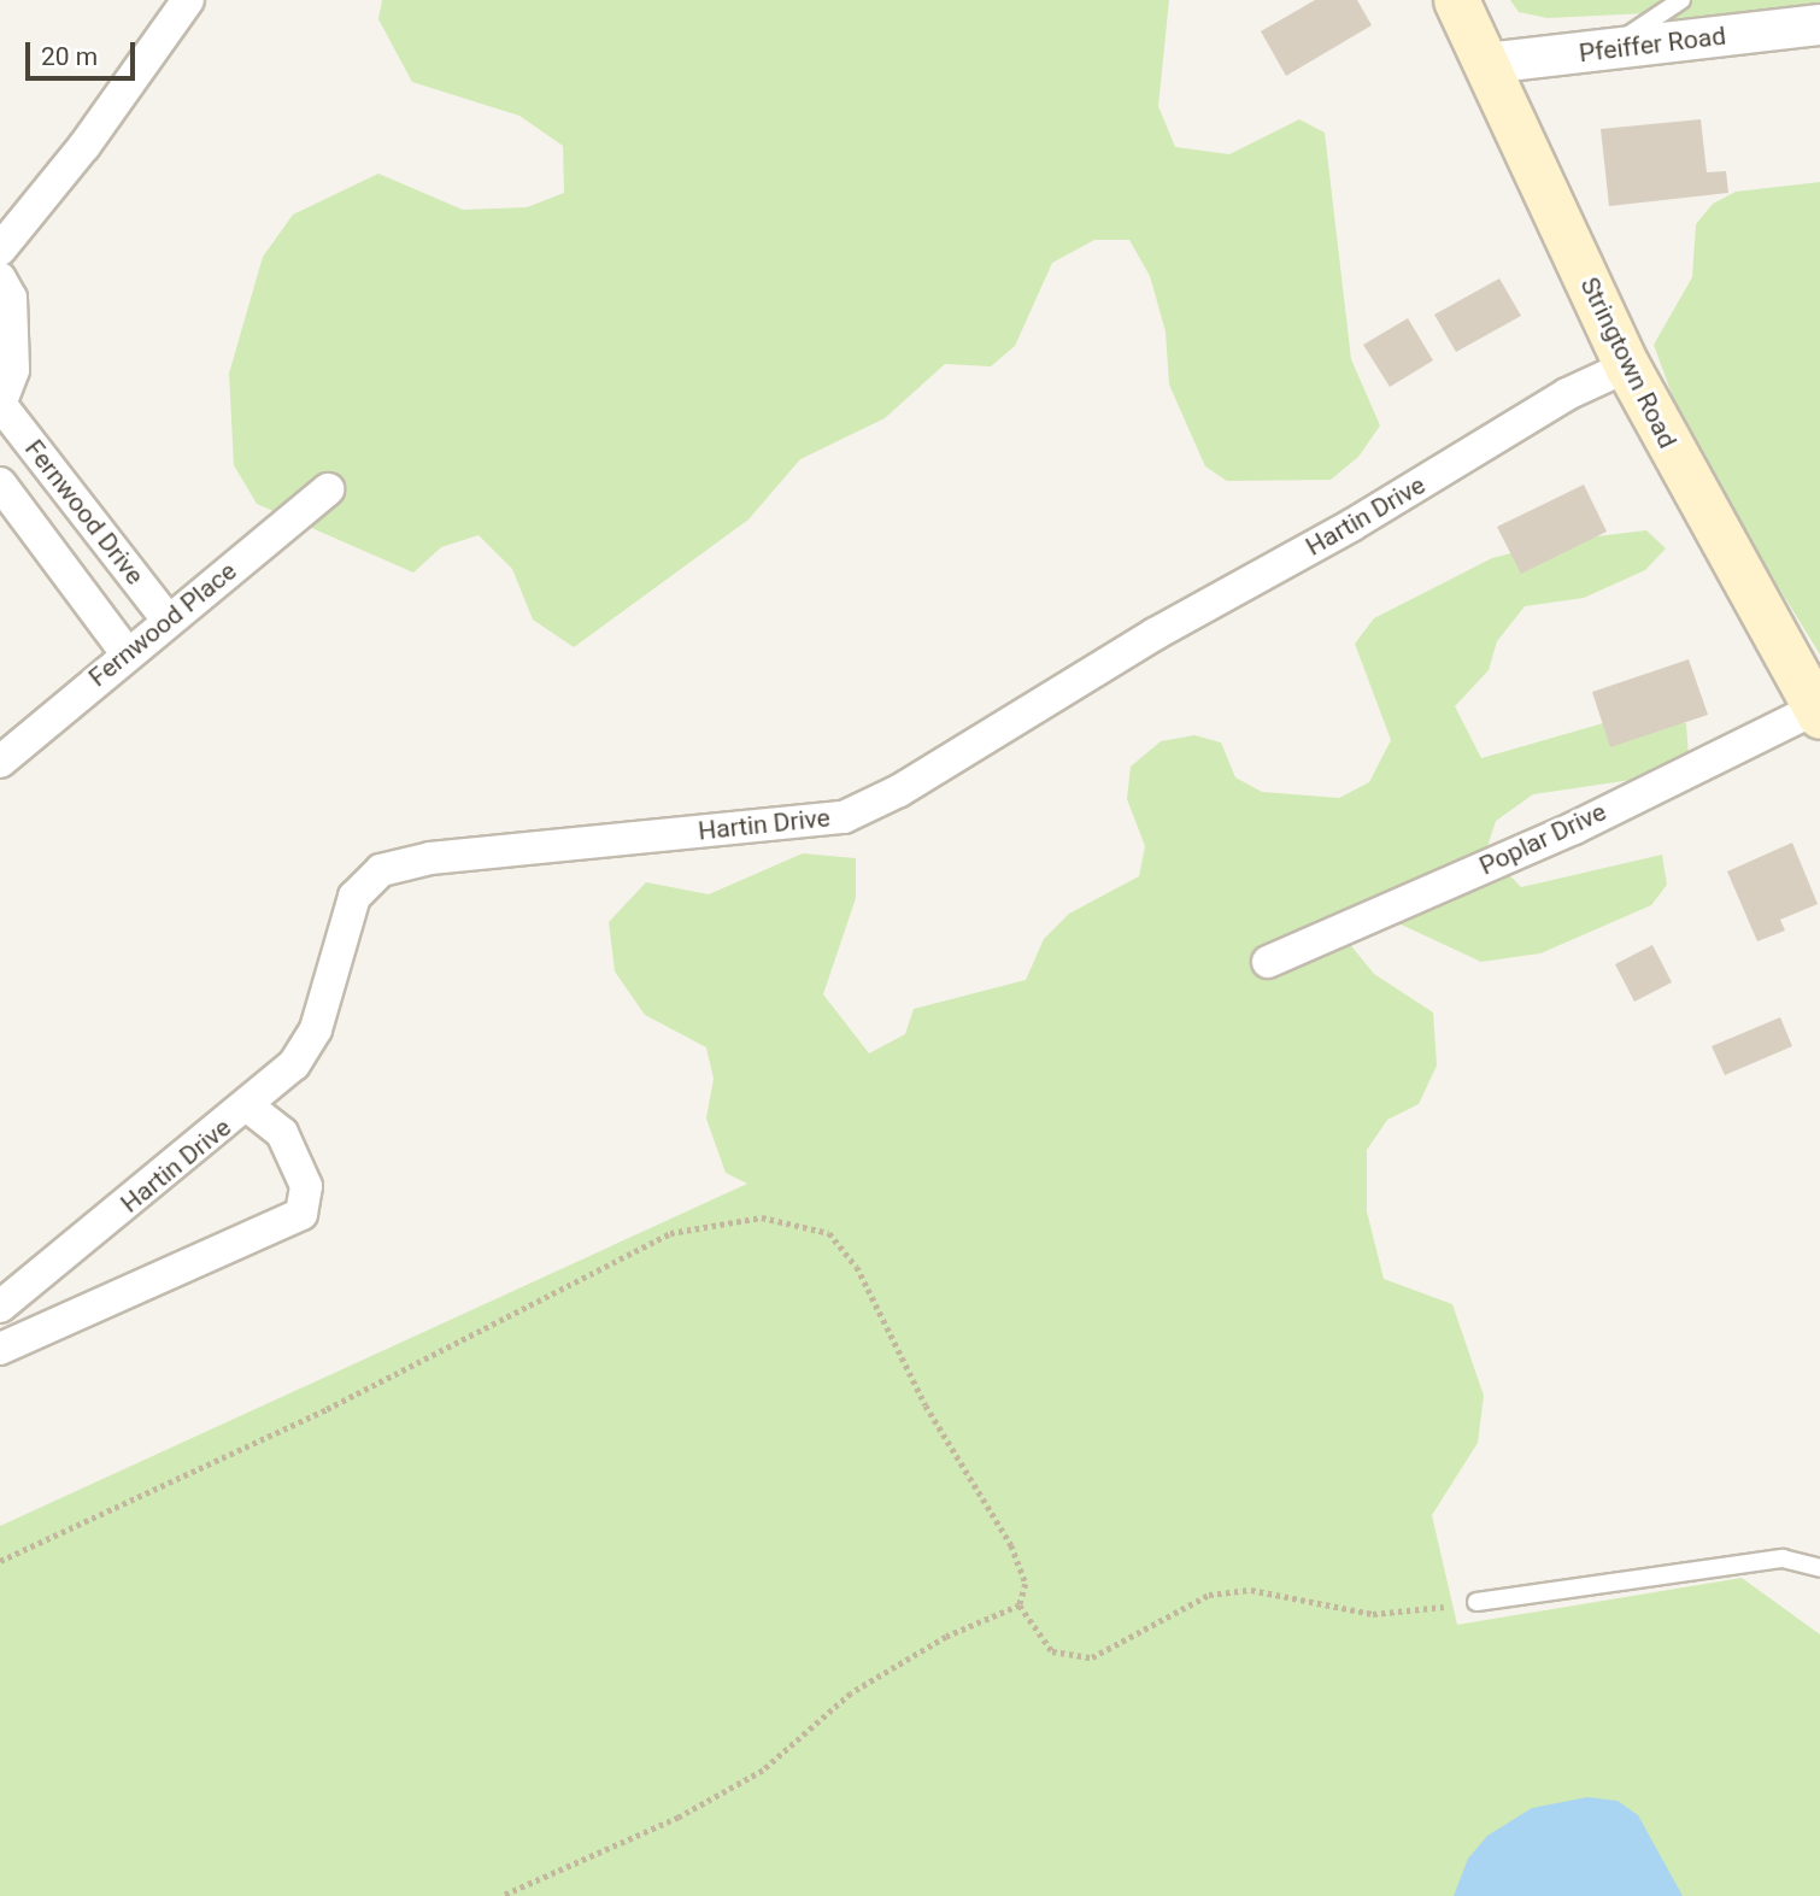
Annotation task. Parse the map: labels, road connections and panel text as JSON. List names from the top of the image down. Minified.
{"streets":{"main road":["Stringtown Road"],"street":["Pfeiffer Road","Fernwood Drive","Hartin Drive","Fernwood Place","Poplar Drive"]},"crossings":[["Pfeiffer Road","Stringtown Road"],["Stringtown Road","Hartin Drive"],["Stringtown Road","Poplar Drive"],["Fernwood Drive","Fernwood Place"]],"scale_bar":"20 m"}
